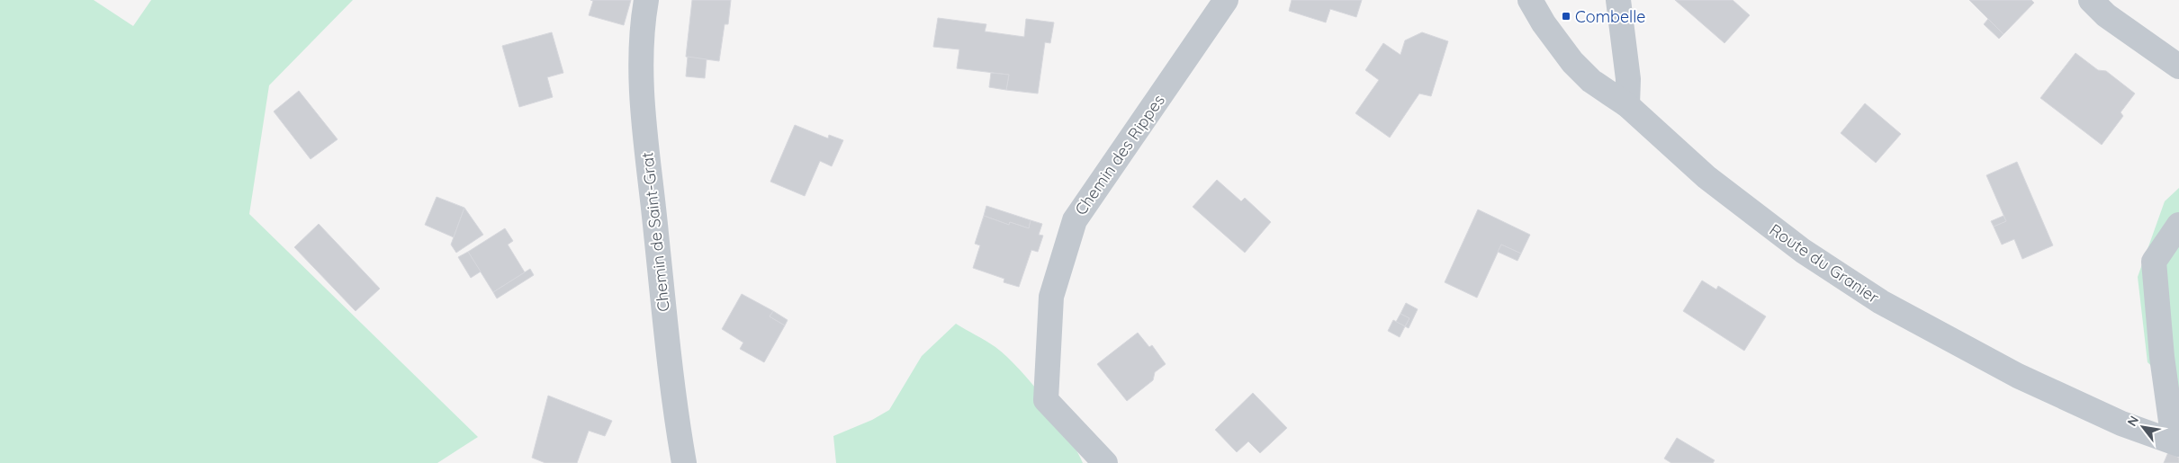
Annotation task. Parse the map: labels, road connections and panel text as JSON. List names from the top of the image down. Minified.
{"streets":{"street":["Chemin des Rippes","Chemin de Saint-Grat","Route du Granier"]},"places":{"transit":["Combelle"]},"north":"top left"}
